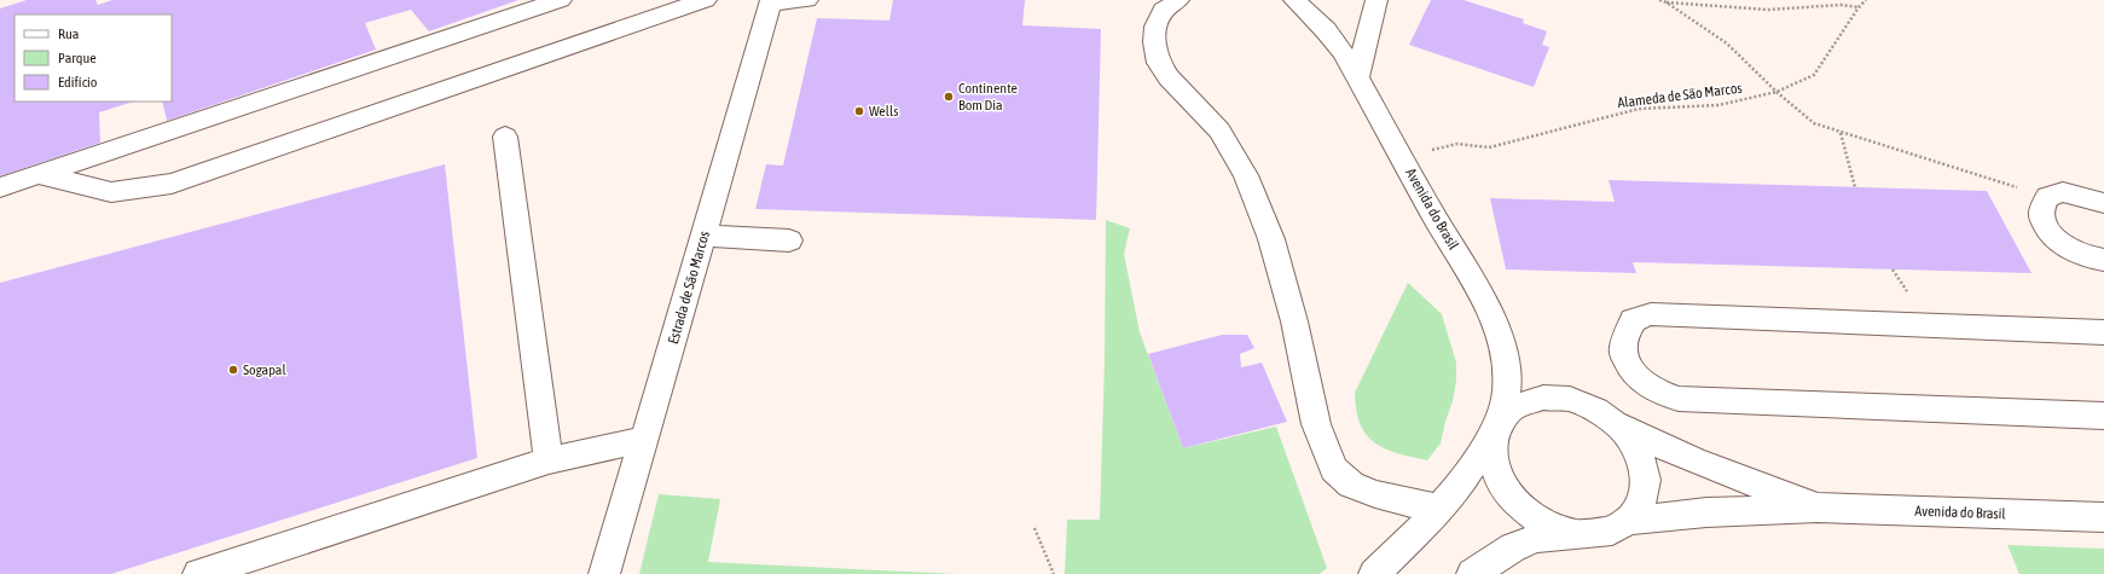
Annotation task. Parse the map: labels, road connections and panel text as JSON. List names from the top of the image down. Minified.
{"streets":{"street":["Avenida do Brasil","Estrada de São Marcos"],"path":["Alameda de São Marcos"]},"crossings":[["Alameda de São Marcos","Avenida do Brasil"]],"places":["Continente Bom Dia","Wells","Sogapal"],"legend":["Rua","Parque","Edifício"]}
